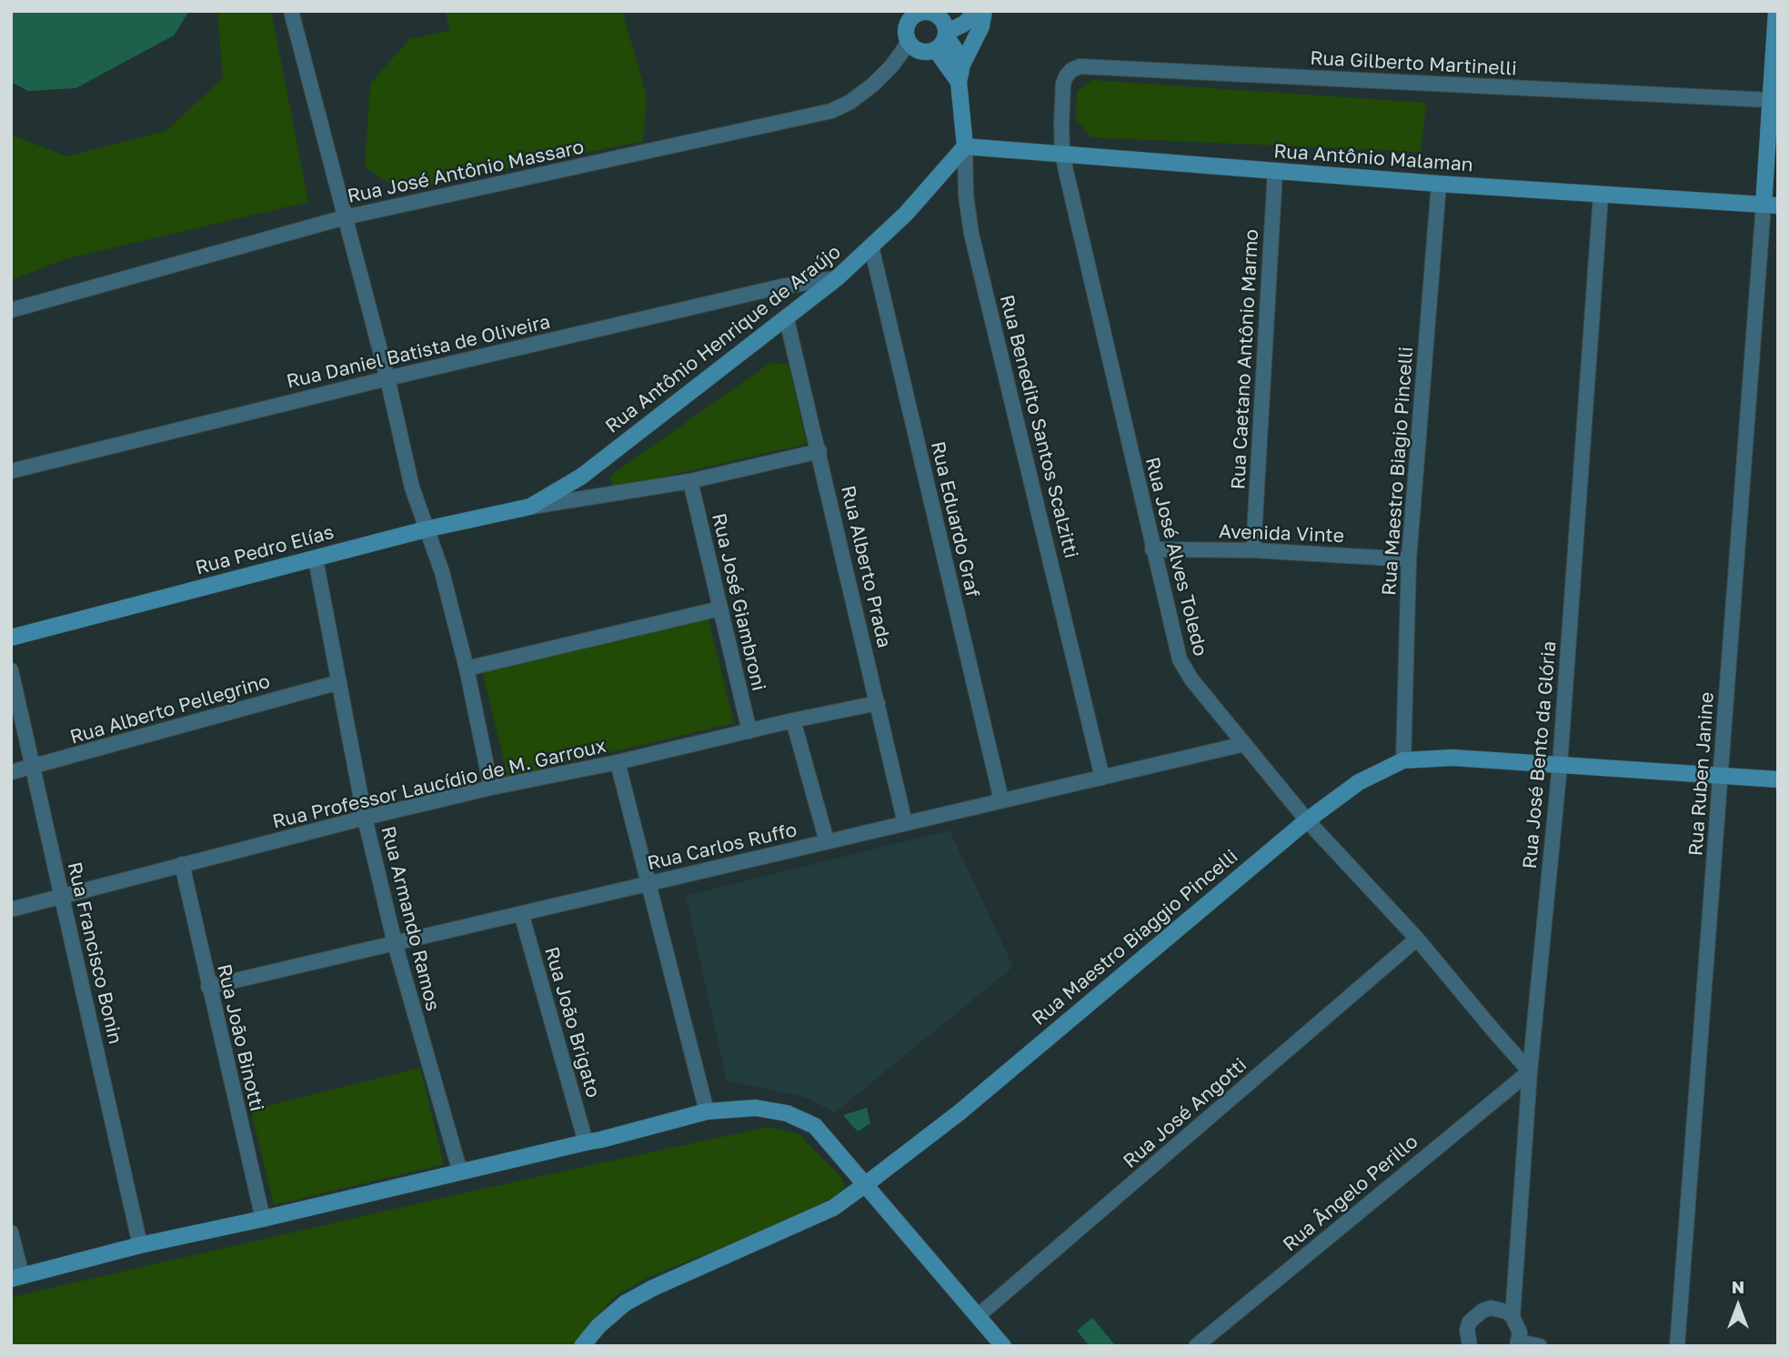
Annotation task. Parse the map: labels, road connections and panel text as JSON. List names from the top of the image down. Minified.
{"streets":{"street":["Rua Gilberto Martinelli","Rua Antônio Malaman","Rua José Antônio Massaro","Rua Antônio Henrique de Araújo","Rua Daniel Batista de Oliveira","Rua Caetano Antônio Marmo","Rua Benedito Santos Scalzitti","Rua Maestro Biagio Pincelli","Rua Eduardo Graf","Avenida Vinte","Rua Pedro Elías","Rua José Alves Toledo","Rua Alberto Prada","Rua José Giambroni","Rua Alberto Pellegrino","Rua José Bento da Glória","Rua Ruben Janine","Rua Professor Laucídio de M. Garroux","Rua Carlos Ruffo","Rua Armando Ramos","Rua Maestro Biaggio Pincelli","Rua Francisco Bonin","Rua João Brigato","Rua João Binotti","Rua José Angotti","Rua Ângelo Perillo"]},"crossings":[["Rua Gilberto Martinelli","Rua José Alves Toledo"],["Rua Antônio Malaman","Rua Antônio Henrique de Araújo"],["Rua Antônio Malaman","Rua Caetano Antônio Marmo"],["Rua Antônio Malaman","Rua Benedito Santos Scalzitti"],["Rua Antônio Malaman","Rua Maestro Biagio Pincelli"],["Rua Antônio Malaman","Rua José Alves Toledo"],["Rua Antônio Malaman","Rua José Bento da Glória"],["Rua Antônio Malaman","Rua Ruben Janine"],["Rua José Antônio Massaro","Rua Benedito Santos Scalzitti"],["Rua Antônio Henrique de Araújo","Rua Daniel Batista de Oliveira"],["Rua Antônio Henrique de Araújo","Rua Benedito Santos Scalzitti"],["Rua Antônio Henrique de Araújo","Rua Eduardo Graf"],["Rua Antônio Henrique de Araújo","Rua Pedro Elías"],["Rua Antônio Henrique de Araújo","Rua Alberto Prada"],["Rua Caetano Antônio Marmo","Avenida Vinte"],["Rua Benedito Santos Scalzitti","Rua Carlos Ruffo"],["Rua Maestro Biagio Pincelli","Avenida Vinte"],["Rua Maestro Biagio Pincelli","Rua Maestro Biaggio Pincelli"],["Rua Eduardo Graf","Rua Carlos Ruffo"],["Avenida Vinte","Rua José Alves Toledo"],["Rua Pedro Elías","Rua Alberto Prada"],["Rua Pedro Elías","Rua José Giambroni"],["Rua Pedro Elías","Rua Armando Ramos"],["Rua José Alves Toledo","Rua José Bento da Glória"],["Rua José Alves Toledo","Rua Carlos Ruffo"],["Rua José Alves Toledo","Rua Maestro Biaggio Pincelli"],["Rua José Alves Toledo","Rua José Angotti"],["Rua José Alves Toledo","Rua Ângelo Perillo"],["Rua Alberto Prada","Rua Professor Laucídio de M. Garroux"],["Rua Alberto Prada","Rua Carlos Ruffo"],["Rua José Giambroni","Rua Professor Laucídio de M. Garroux"],["Rua Alberto Pellegrino","Rua Armando Ramos"],["Rua Alberto Pellegrino","Rua Francisco Bonin"],["Rua José Bento da Glória","Rua Maestro Biaggio Pincelli"],["Rua José Bento da Glória","Rua Ângelo Perillo"],["Rua Ruben Janine","Rua Maestro Biaggio Pincelli"],["Rua Professor Laucídio de M. Garroux","Rua Armando Ramos"],["Rua Professor Laucídio de M. Garroux","Rua Francisco Bonin"],["Rua Professor Laucídio de M. Garroux","Rua João Binotti"],["Rua Carlos Ruffo","Rua Armando Ramos"],["Rua Carlos Ruffo","Rua João Brigato"],["Rua Carlos Ruffo","Rua João Binotti"]],"north":"top"}
